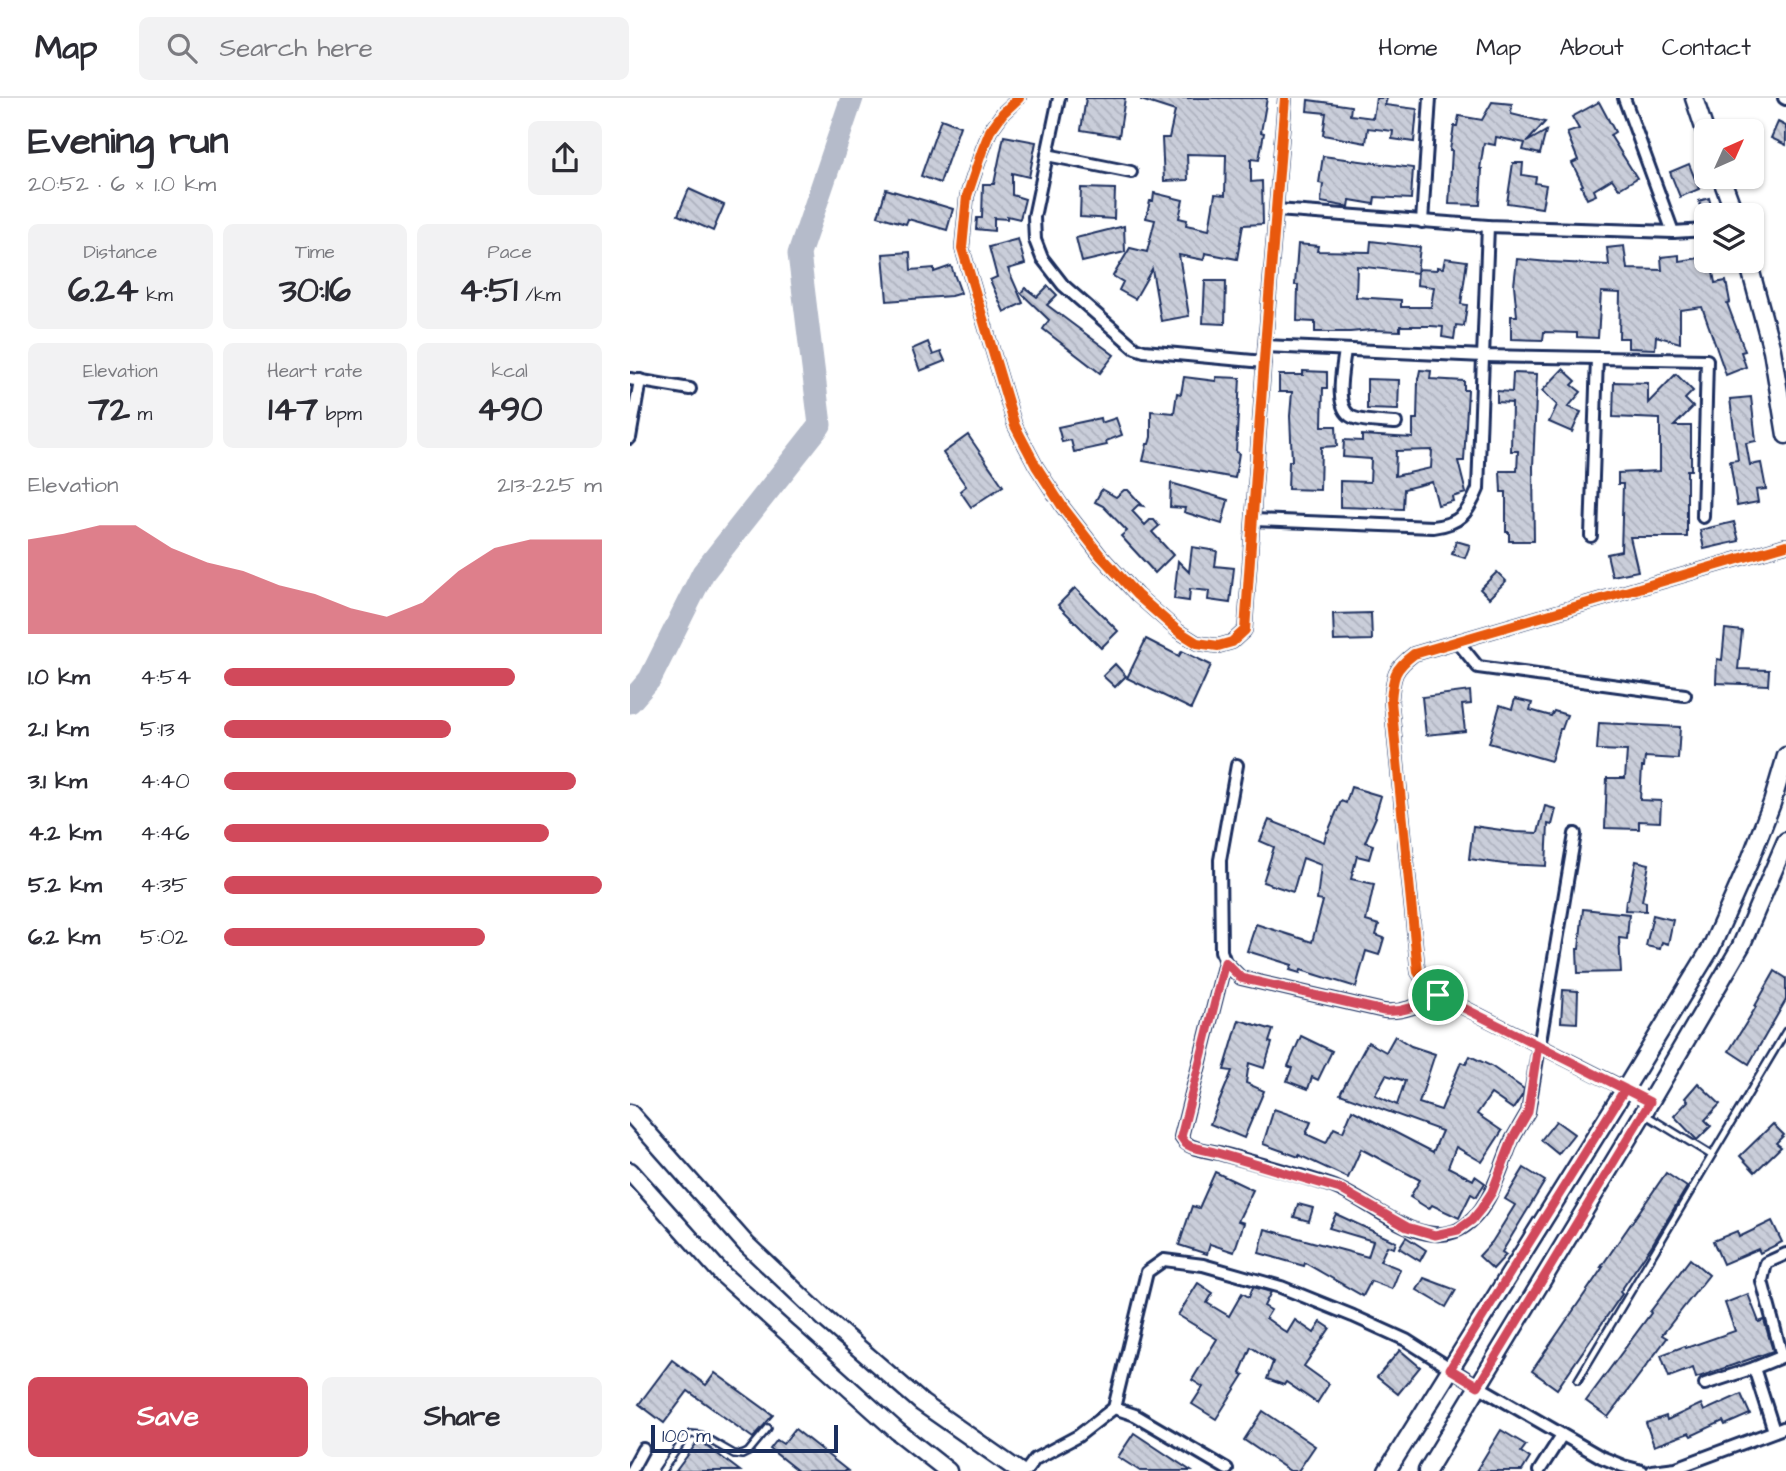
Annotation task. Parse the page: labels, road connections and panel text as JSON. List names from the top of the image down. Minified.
{"scale_bar":"100 m","north":"top right","page":{"header":"Map","search":"Search here","nav":["Home","Map","About","Contact"],"heading":["Evening run","20:52 · 6 × 1.0 km"],"stats":[["Distance","6.24 km"],["Time","30:16"],["Pace","4:51 /km"],["Elevation","72 m"],["Heart rate","147 bpm"],["kcal","490"]],"chart":["Elevation","213–225 m"],"list":[{"name":"1.0 km","note":"4:54"},{"name":"2.1 km","note":"5:13"},{"name":"3.1 km","note":"4:40"},{"name":"4.2 km","note":"4:46"},{"name":"5.2 km","note":"4:35"},{"name":"6.2 km","note":"5:02"}],"buttons":["Save","Share"],"scale":"100 m"}}
